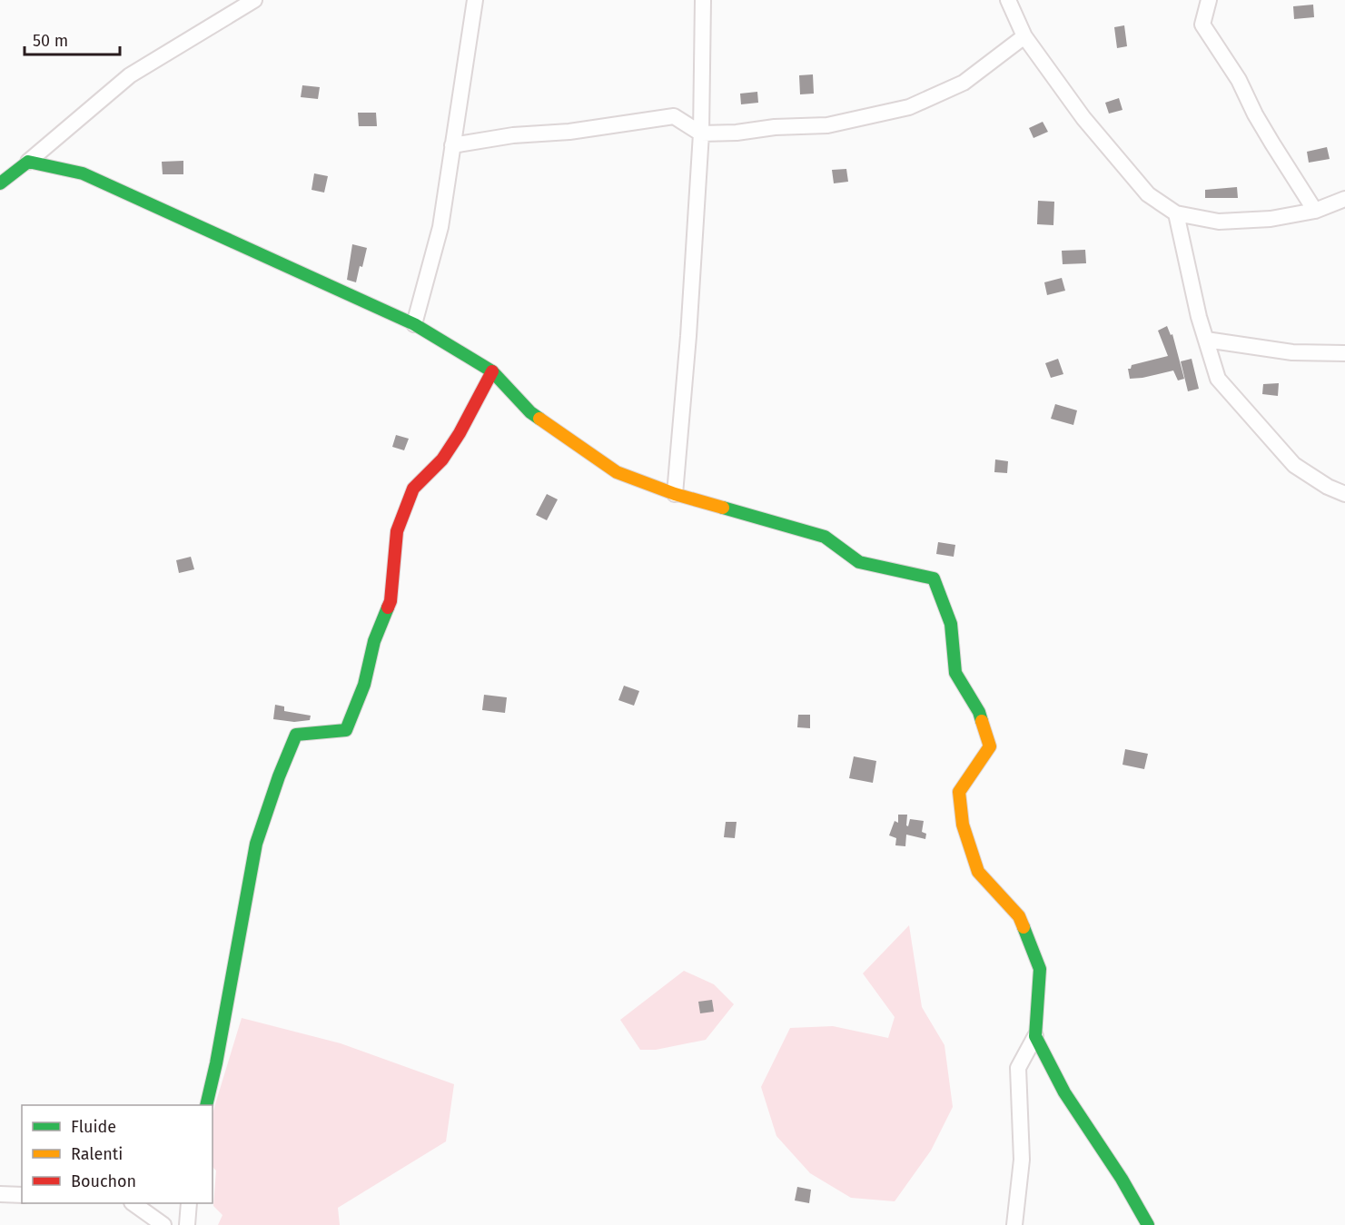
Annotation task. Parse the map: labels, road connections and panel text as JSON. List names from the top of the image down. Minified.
{"legend":["Fluide","Ralenti","Bouchon"],"scale_bar":"50 m"}
